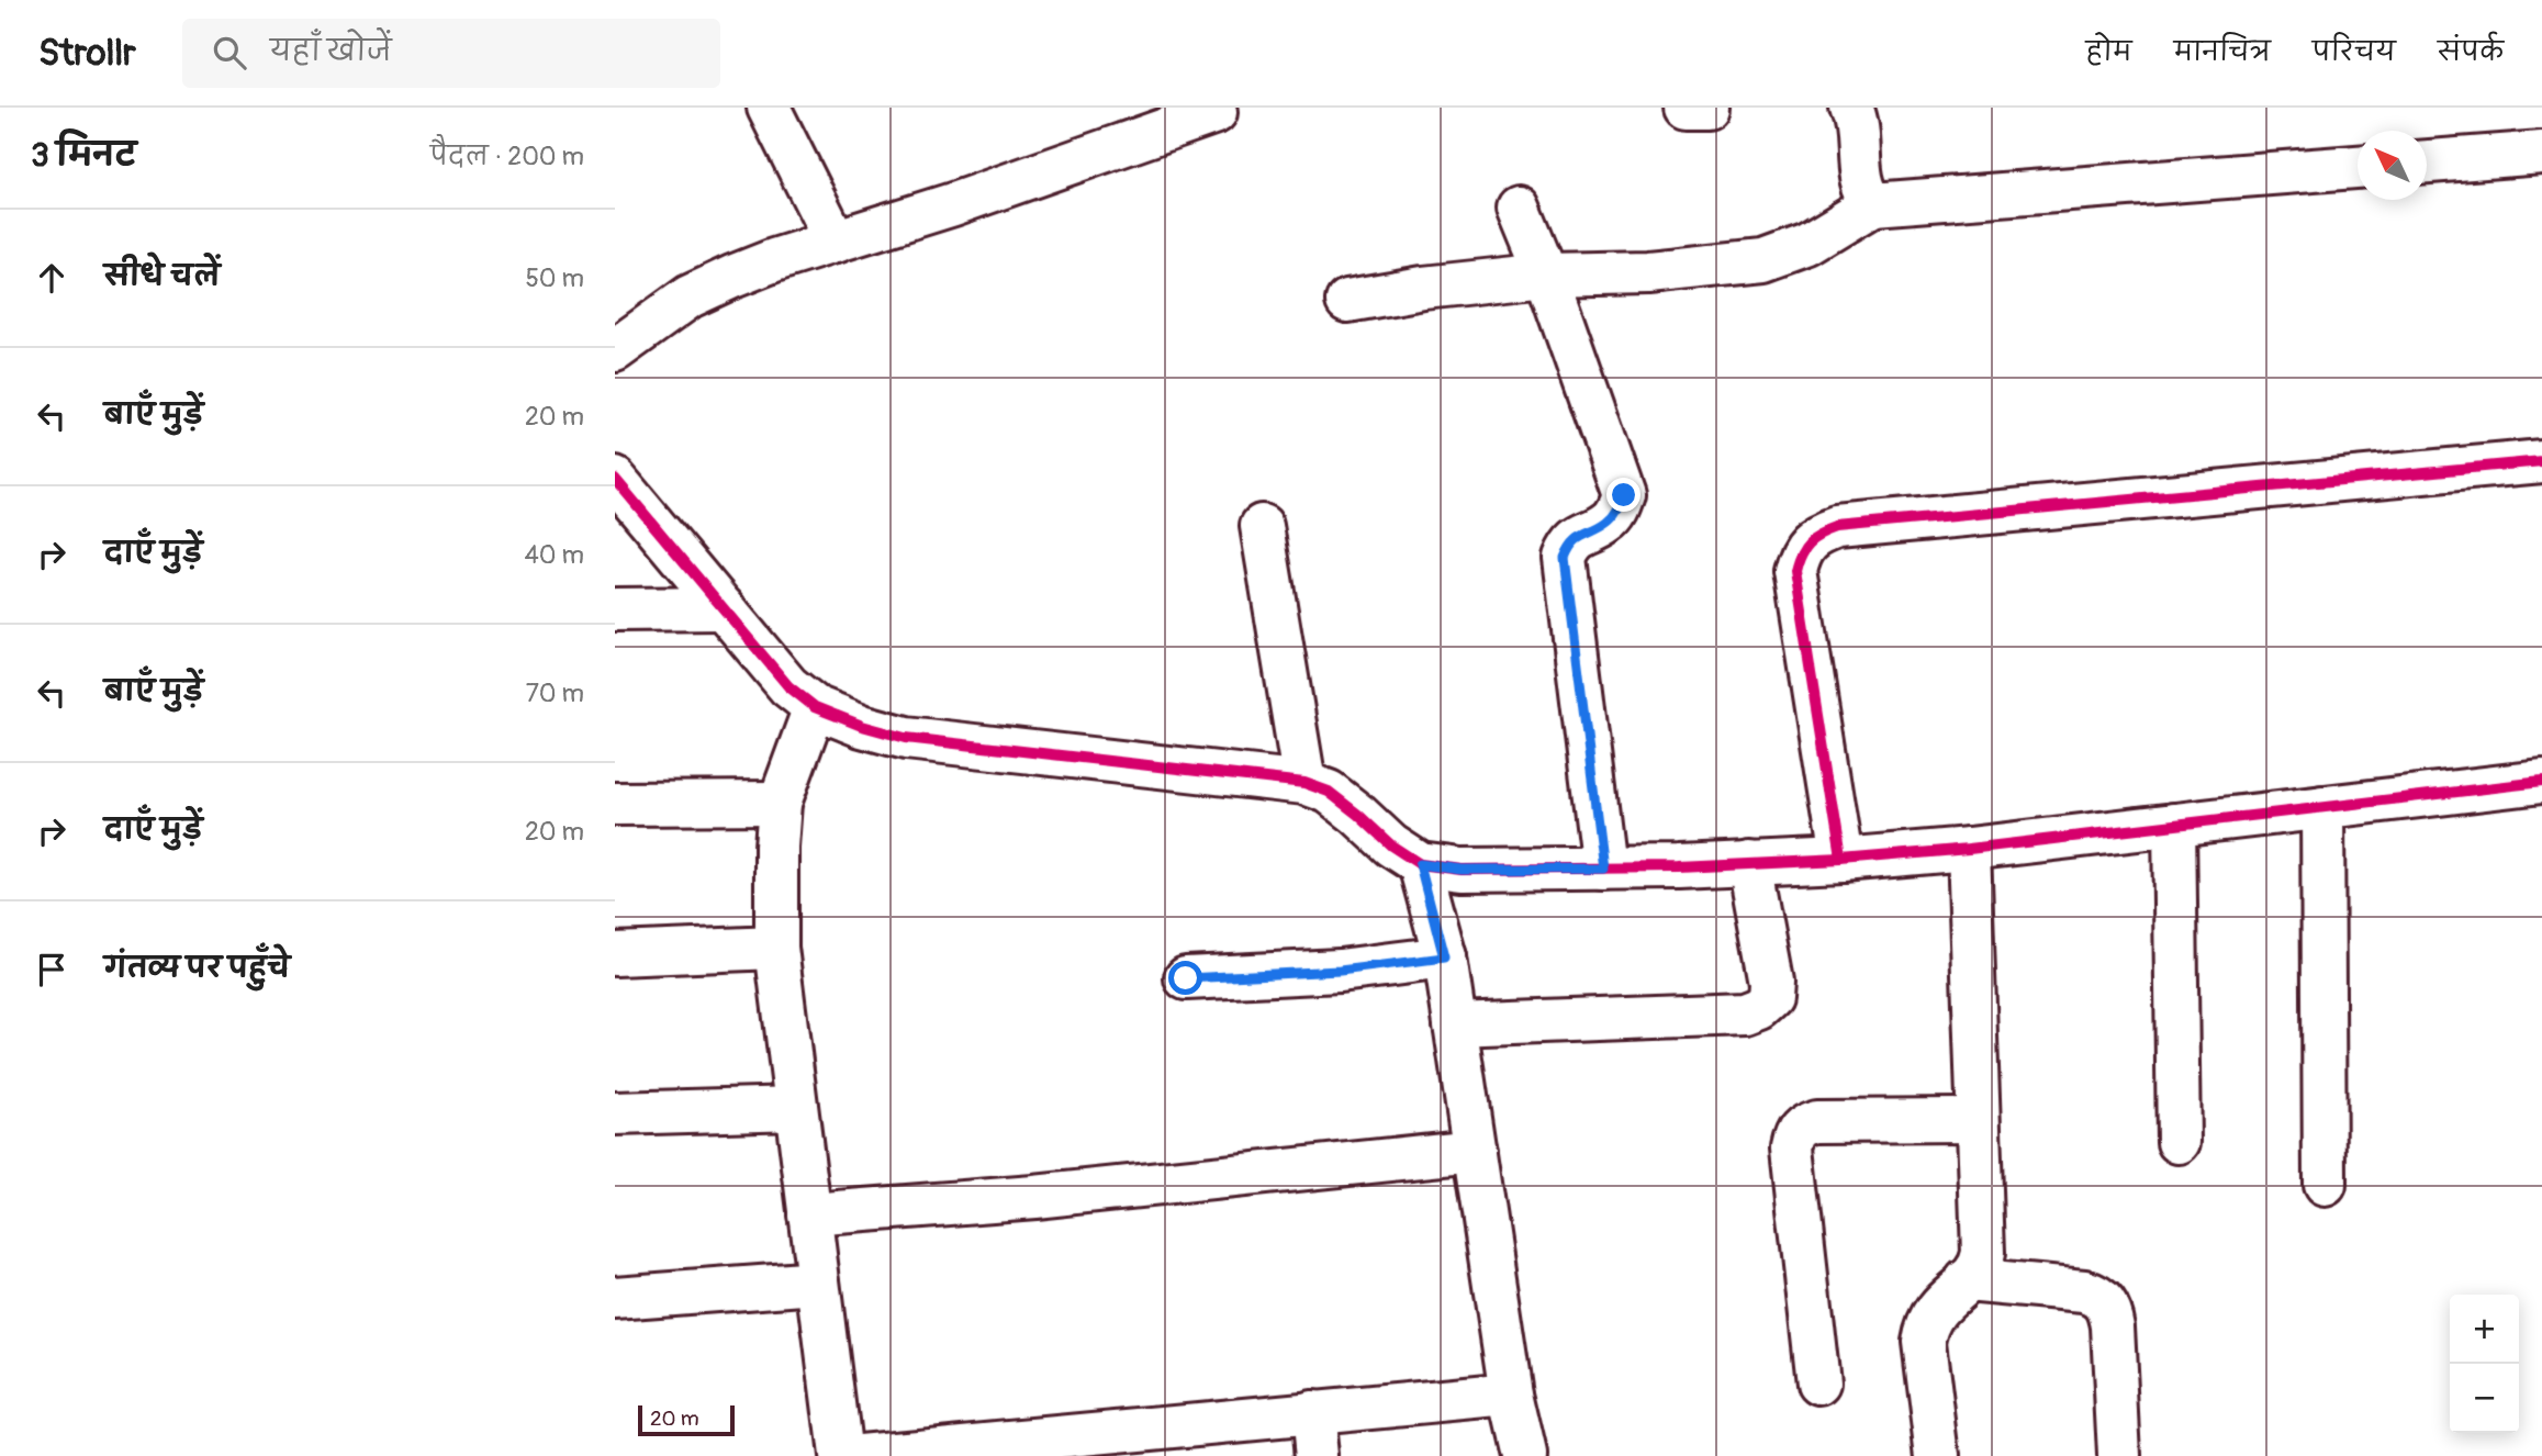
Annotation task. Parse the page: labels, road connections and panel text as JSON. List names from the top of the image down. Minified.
{"scale_bar":"20 m","north":"top left","page":{"header":"Strollr","search":"यहाँ खोजें","nav":["होम","मानचित्र","परिचय","संपर्क"],"heading":["3 मिनट","पैदल · 200 m"],"list":[["सीधे चलें","50 m"],["बाएँ मुड़ें","20 m"],["दाएँ मुड़ें","40 m"],["बाएँ मुड़ें","70 m"],["दाएँ मुड़ें","20 m"],"गंतव्य पर पहुँचे"],"map_buttons":["+","−"],"scale":"20 m"}}
